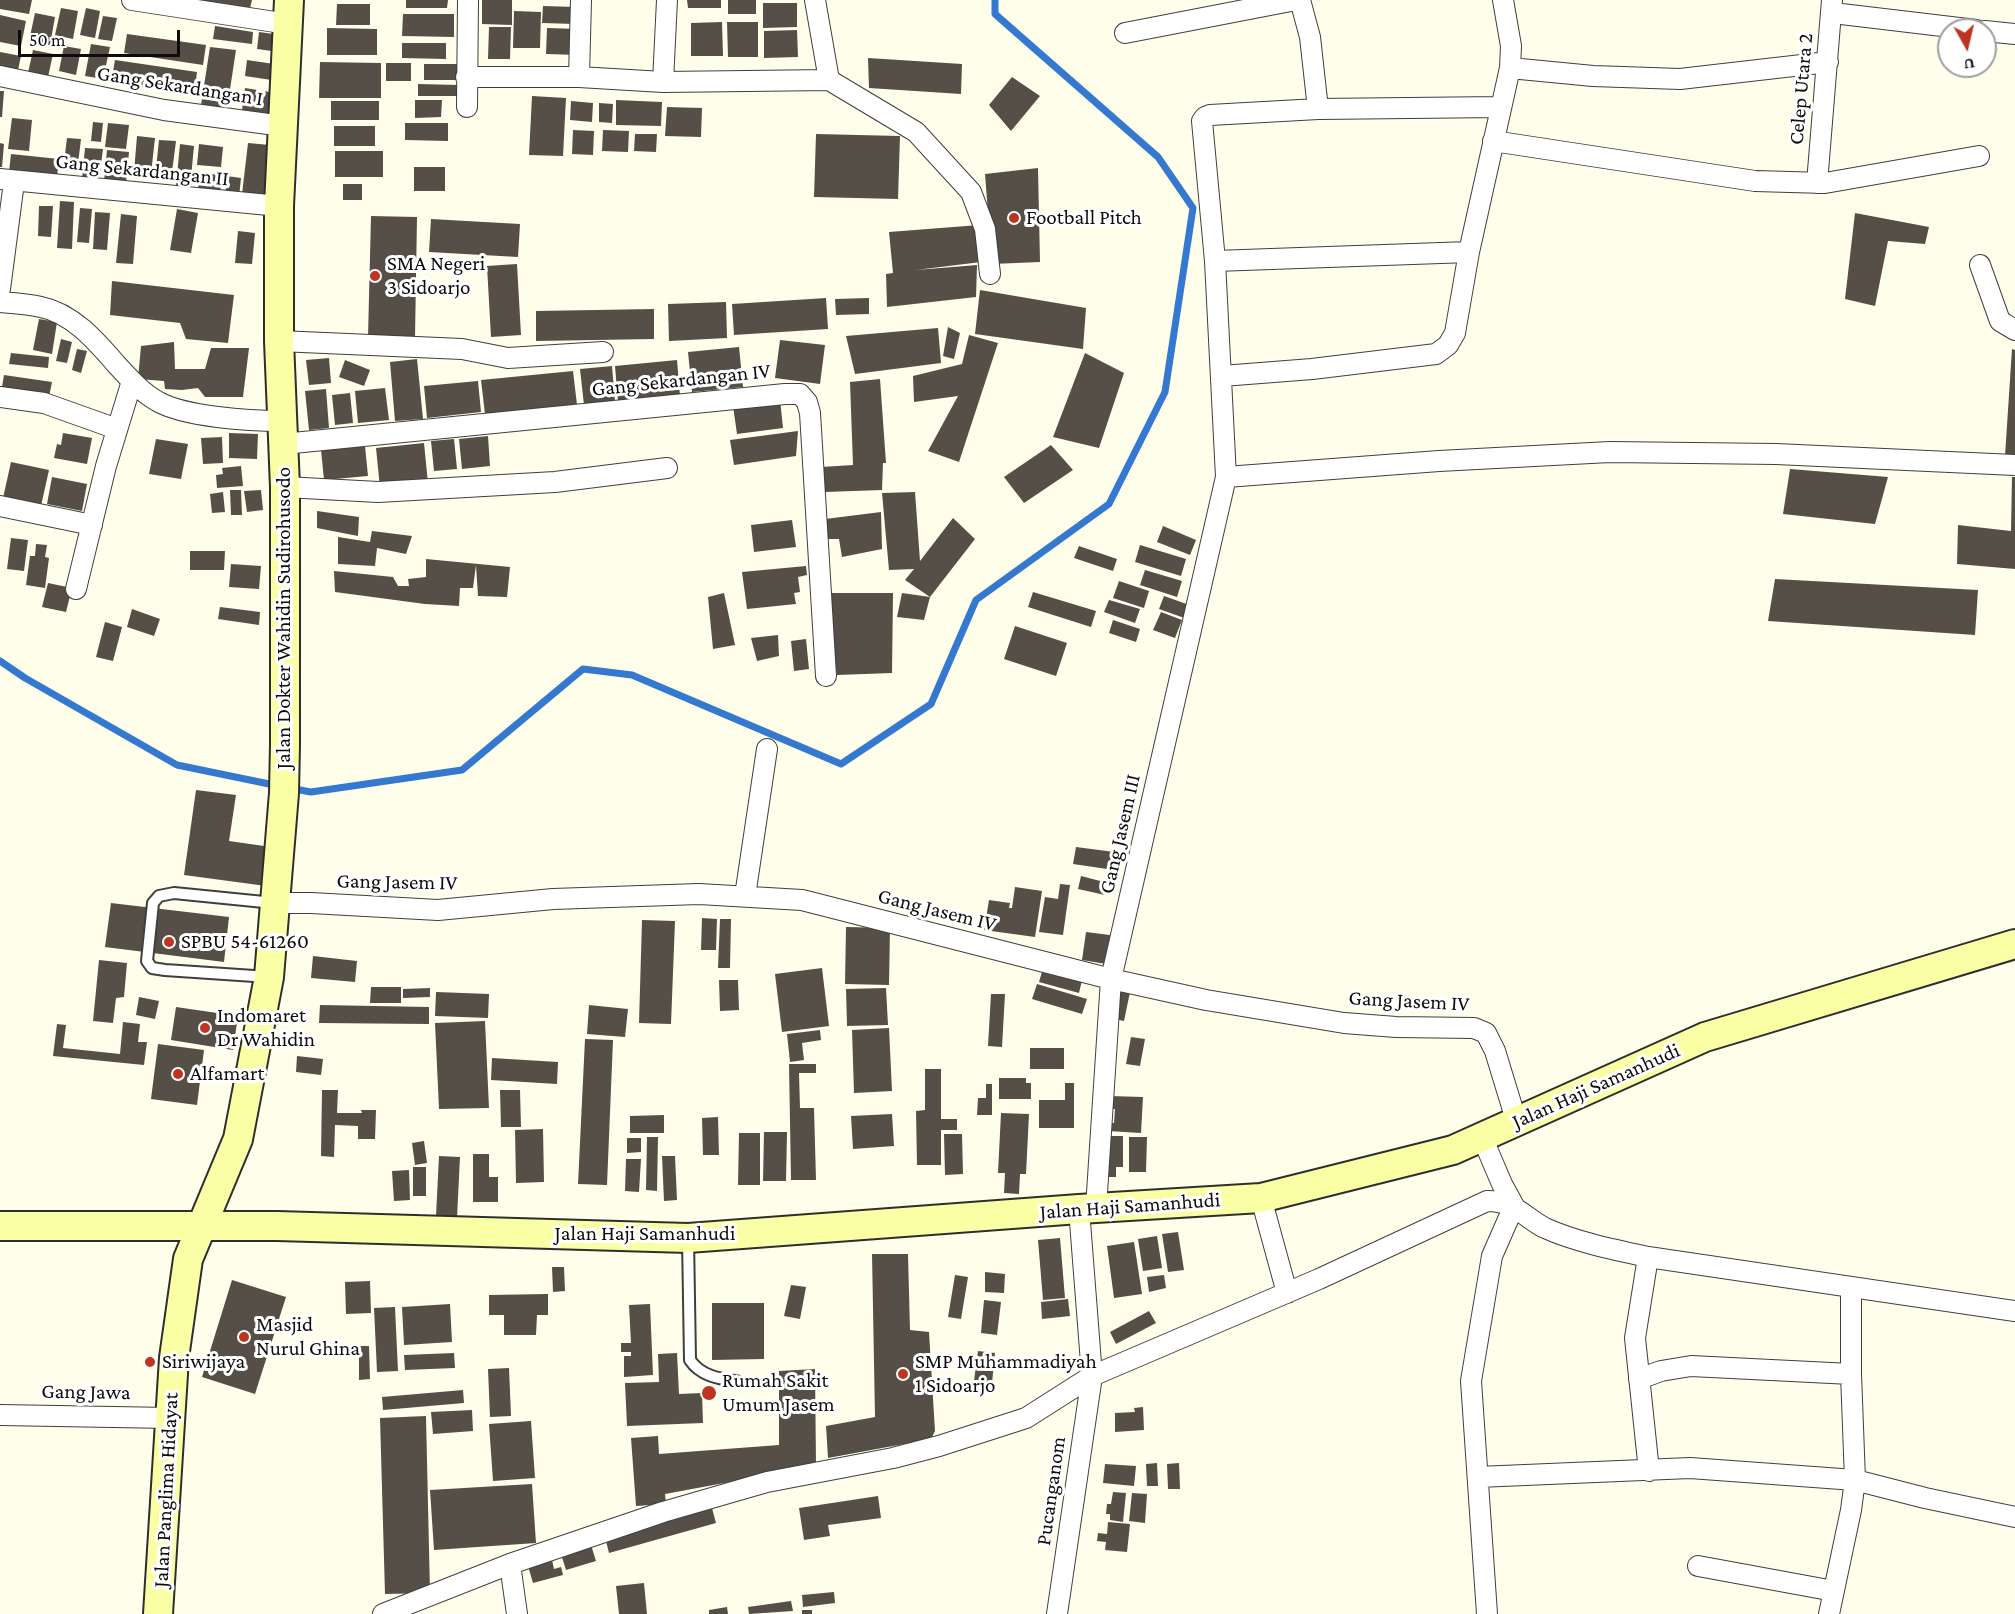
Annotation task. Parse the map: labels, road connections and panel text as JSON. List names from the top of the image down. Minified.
{"streets":{"street":["Gang Sekardangan I","Celep Utara 2","Gang Sekardangan II","Gang Sekardangan IV","Jalan Dokter Wahidin Sudirohusodo","Gang Jasem III","Gang Jasem IV","Jalan Haji Samanhudi","Gang Jawa","Jalan Panglima Hidayat","Pucanganom"]},"crossings":[["Gang Sekardangan I","Jalan Dokter Wahidin Sudirohusodo"],["Gang Sekardangan II","Jalan Dokter Wahidin Sudirohusodo"],["Gang Sekardangan IV","Jalan Dokter Wahidin Sudirohusodo"],["Jalan Dokter Wahidin Sudirohusodo","Gang Jasem IV"],["Jalan Dokter Wahidin Sudirohusodo","Jalan Haji Samanhudi"],["Jalan Dokter Wahidin Sudirohusodo","Jalan Panglima Hidayat"],["Gang Jasem III","Gang Jasem IV"],["Gang Jasem III","Jalan Haji Samanhudi"],["Gang Jasem III","Pucanganom"],["Gang Jasem IV","Jalan Haji Samanhudi"],["Jalan Haji Samanhudi","Jalan Panglima Hidayat"],["Jalan Haji Samanhudi","Pucanganom"],["Gang Jawa","Jalan Panglima Hidayat"]],"places":["Football Pitch","SMA Negeri 3 Sidoarjo","SPBU 54-61260","Indomaret Dr Wahidin","Alfamart","Masjid Nurul Ghina","Siriwijaya","SMP Muhammadiyah 1 Sidoarjo","Rumah Sakit Umum Jasem"],"scale_bar":"50 m","north":"bottom"}
